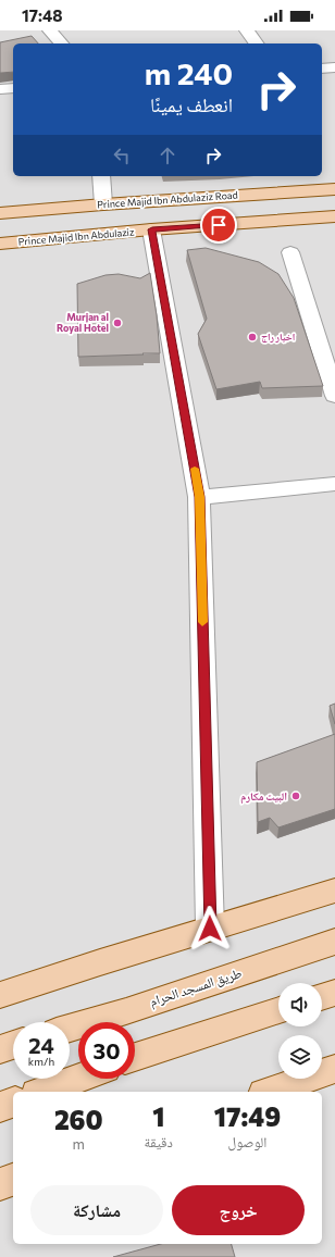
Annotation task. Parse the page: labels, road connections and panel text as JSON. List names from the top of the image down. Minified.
{"streets":{"main road":["Prince Majid Ibn Abdulaziz Road","Prince Majid Ibn Abdulaziz","طريق المسجد الحرام"]},"places":["Murjan al Royal Hotel","اخيار راج","البيت مكارم"],"page":{"status":"17:48","turn":["240 m","انعطف يمينًا"],"speed":"24 km/h","limit":"30","eta":["17:49","الوصول","1","دقيقة","260","m"],"buttons":["خروج","مشاركة"]}}
